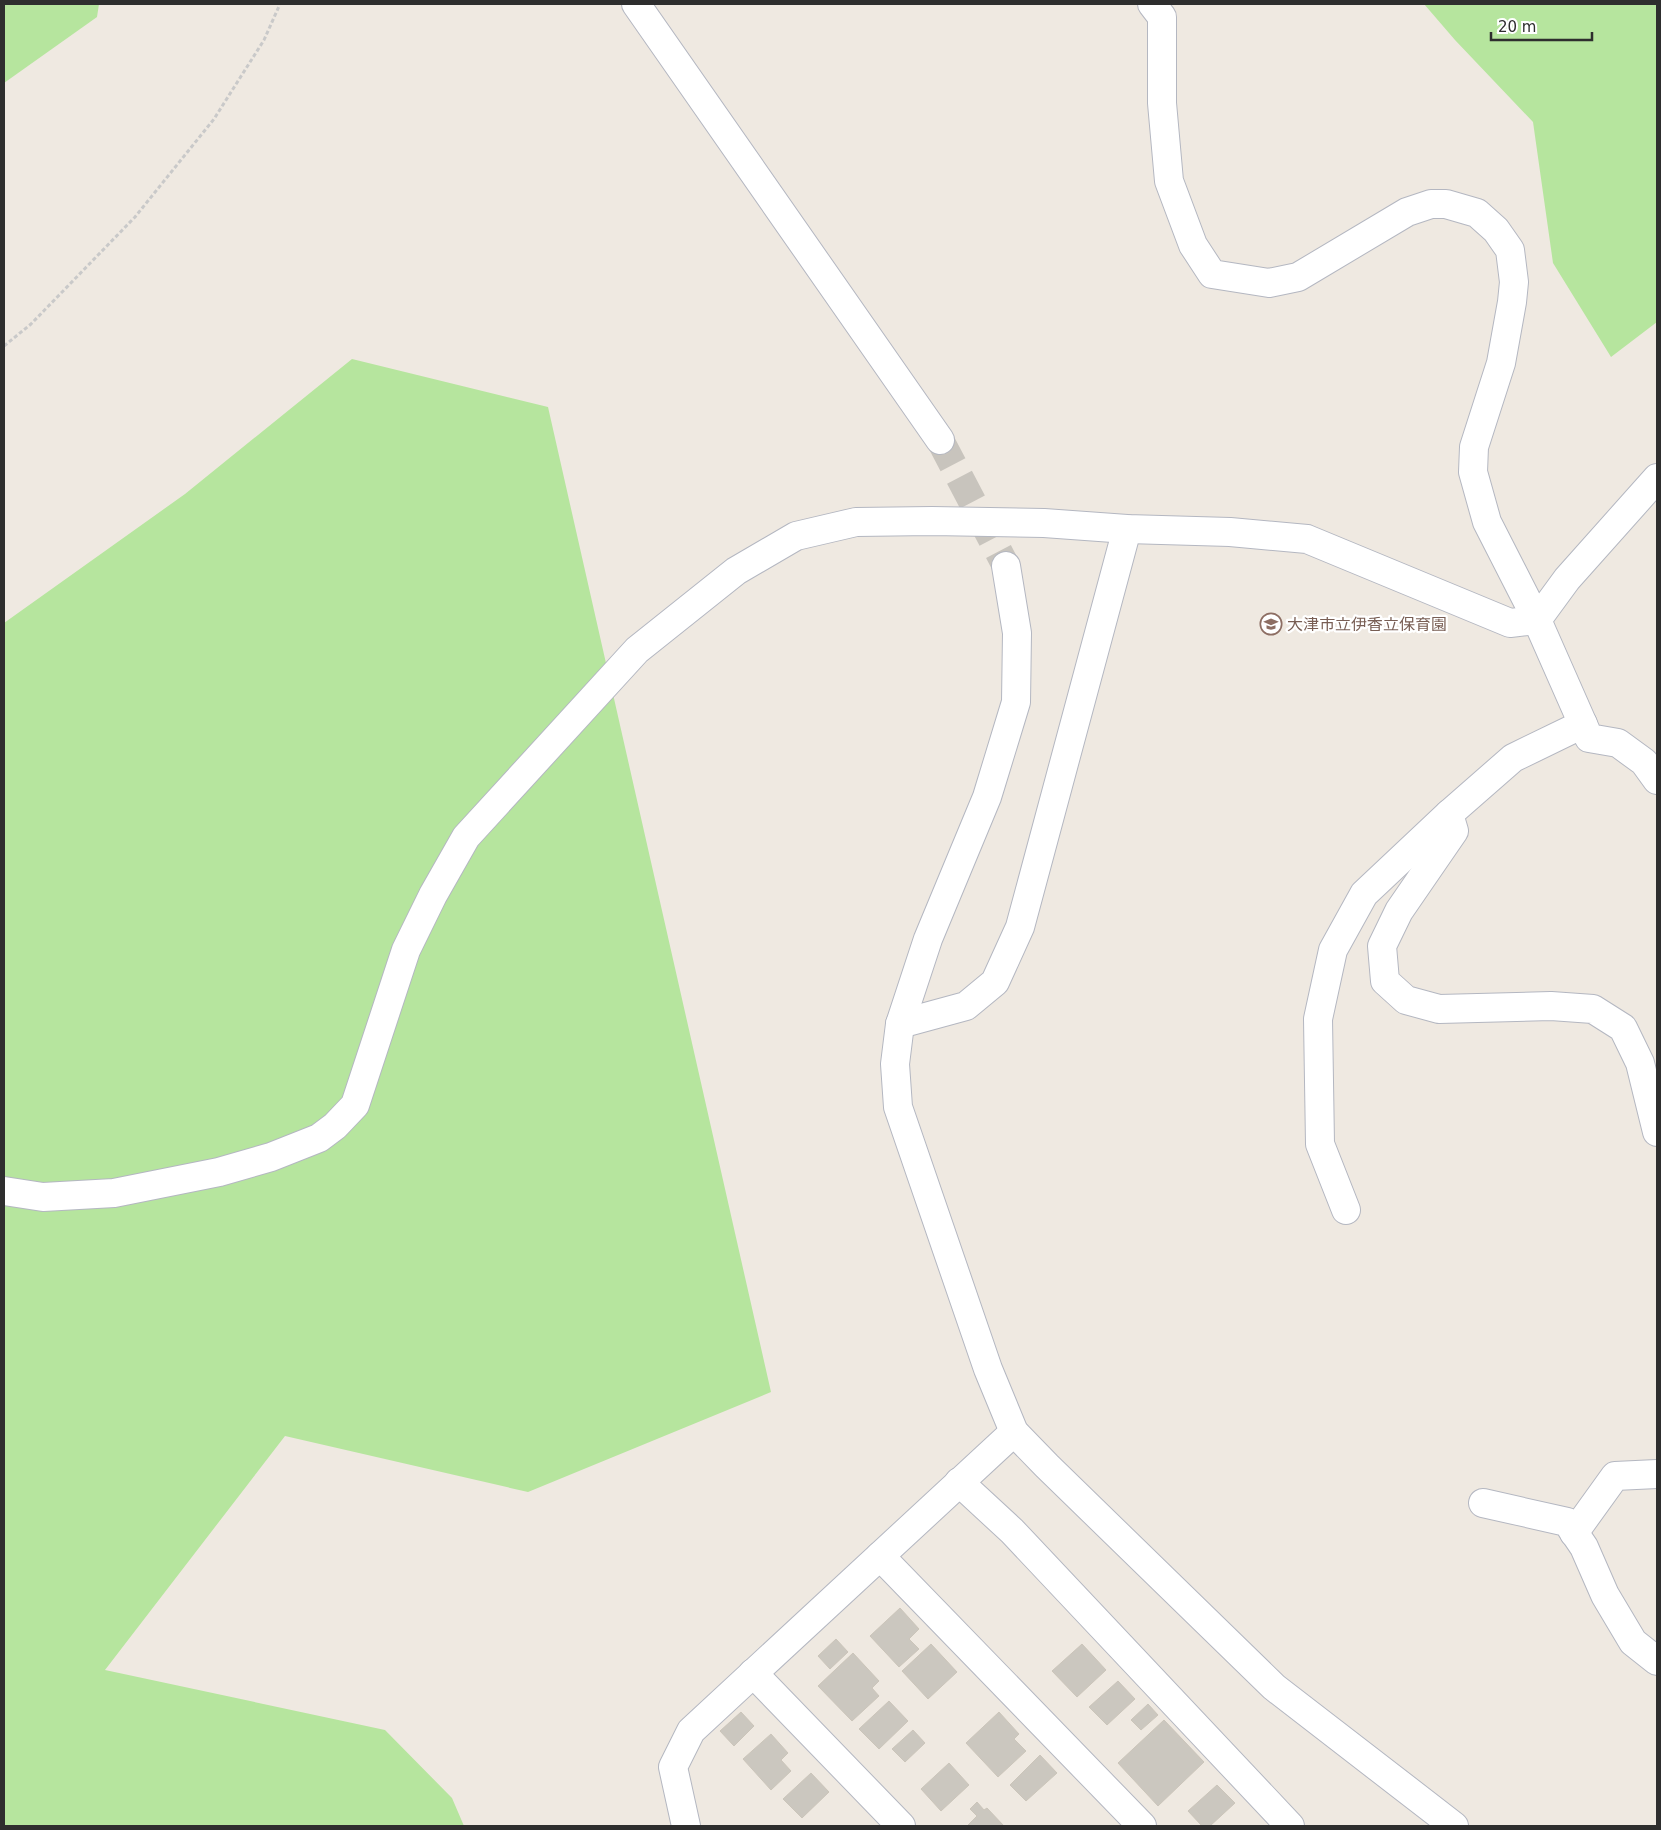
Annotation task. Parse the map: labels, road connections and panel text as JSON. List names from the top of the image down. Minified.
{"places":{"school or university":["大津市立伊香立保育園"]},"scale_bar":"20 m"}
